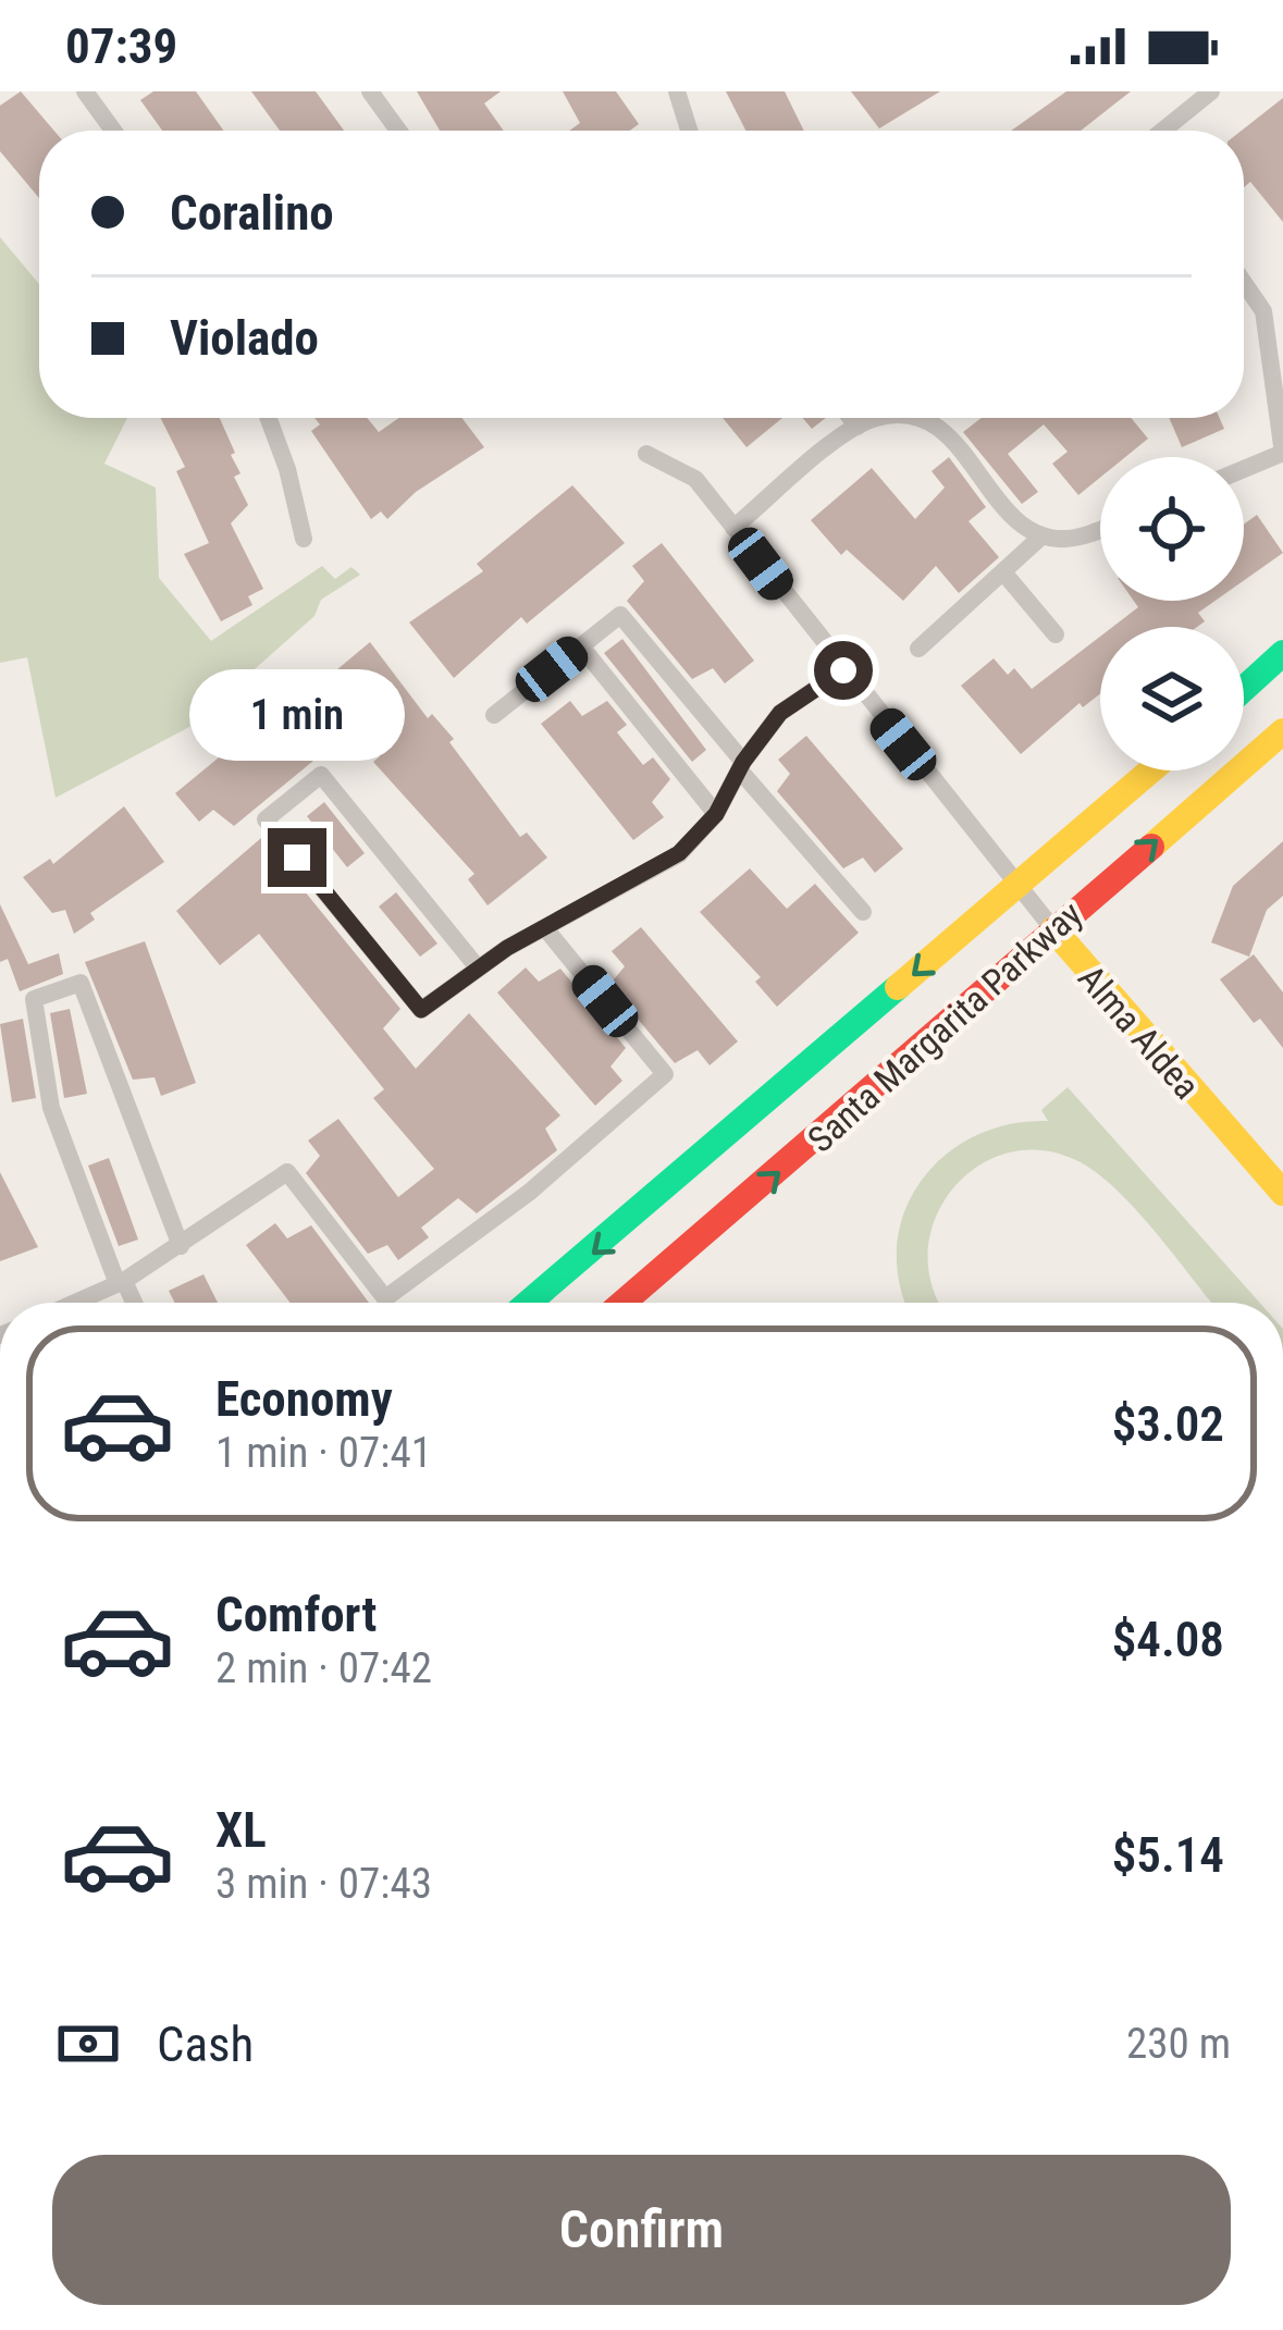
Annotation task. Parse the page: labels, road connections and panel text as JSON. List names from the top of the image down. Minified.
{"streets":{"main road":["Santa Margarita Parkway","Alma Aldea"]},"crossings":[["Santa Margarita Parkway","Alma Aldea"]],"page":{"status":"07:39","banner":["Coralino","Violado"],"bubble":"1 min","list":[{"name":"Economy","note":"1 min · 07:41","value":"$3.02"},{"name":"Comfort","note":"2 min · 07:42","value":"$4.08"},{"name":"XL","note":"3 min · 07:43","value":"$5.14"}],"pay":["Cash","230 m"],"buttons":"Confirm"}}
